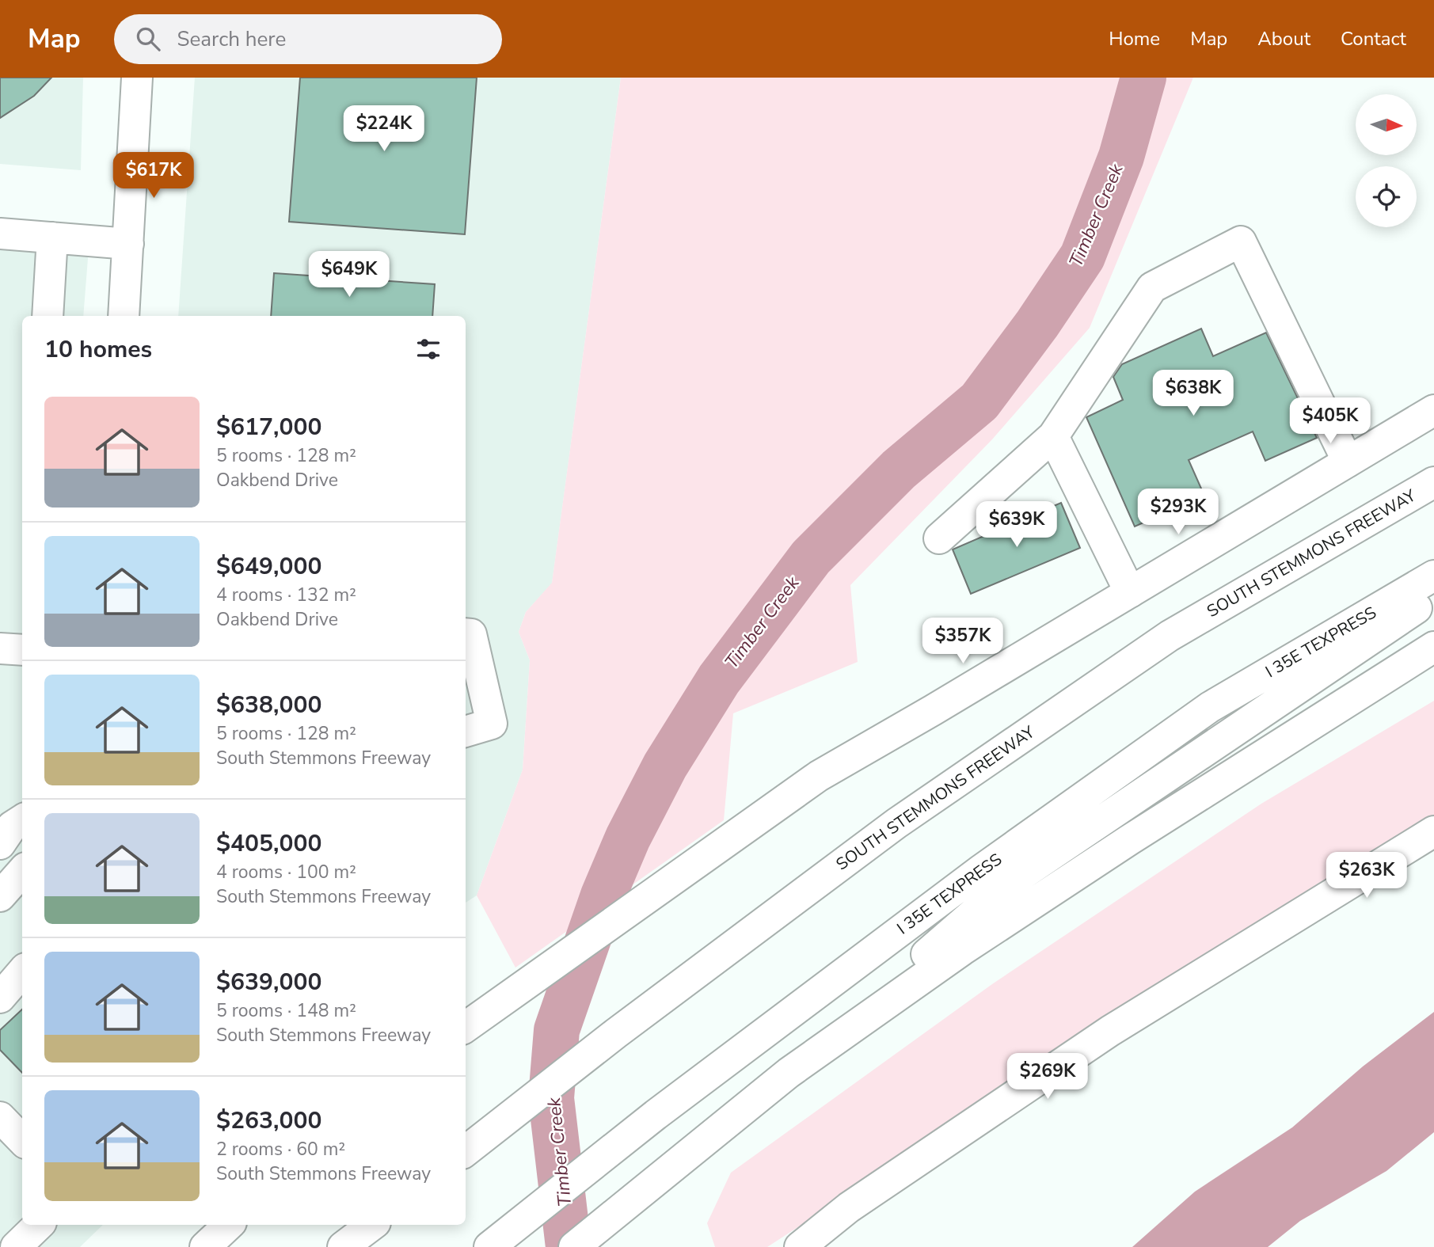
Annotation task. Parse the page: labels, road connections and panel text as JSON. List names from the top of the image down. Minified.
{"streets":{"main road":["SOUTH STEMMONS FREEWAY","I 35E TEXPRESS"]},"water":["Timber Creek"],"north":"right","page":{"header":"Map","search":"Search here","nav":["Home","Map","About","Contact"],"price":["$224K","$617K","$649K","$638K","$405K","$293K","$639K","$357K","$263K","$269K"],"heading":"10 homes","list":[{"name":"$617,000","note":"5 rooms · 128 m² · Oakbend Drive"},{"name":"$649,000","note":"4 rooms · 132 m² · Oakbend Drive"},{"name":"$638,000","note":"5 rooms · 128 m² · South Stemmons Freeway"},{"name":"$405,000","note":"4 rooms · 100 m² · South Stemmons Freeway"},{"name":"$639,000","note":"5 rooms · 148 m² · South Stemmons Freeway"},{"name":"$263,000","note":"2 rooms · 60 m² · South Stemmons Freeway"}]}}
